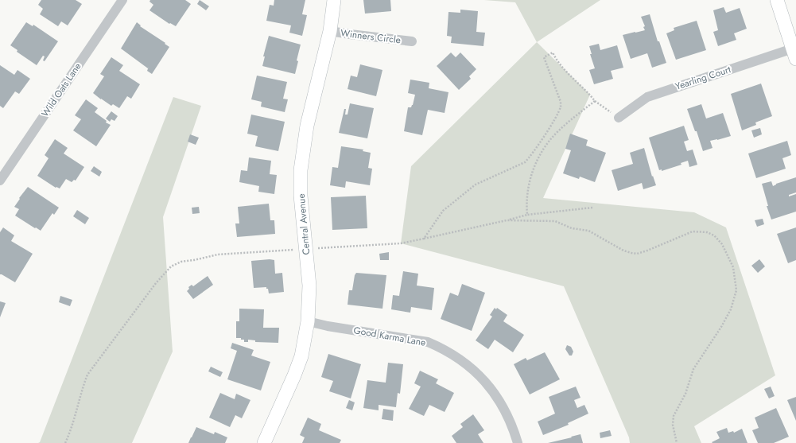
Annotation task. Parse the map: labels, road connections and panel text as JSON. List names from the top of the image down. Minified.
{"streets":{"street":["Winners Circle","Yearling Court","Wild Oats Lane","Central Avenue","Good Karma Lane"]},"crossings":[["Winners Circle","Central Avenue"],["Central Avenue","Good Karma Lane"]]}
